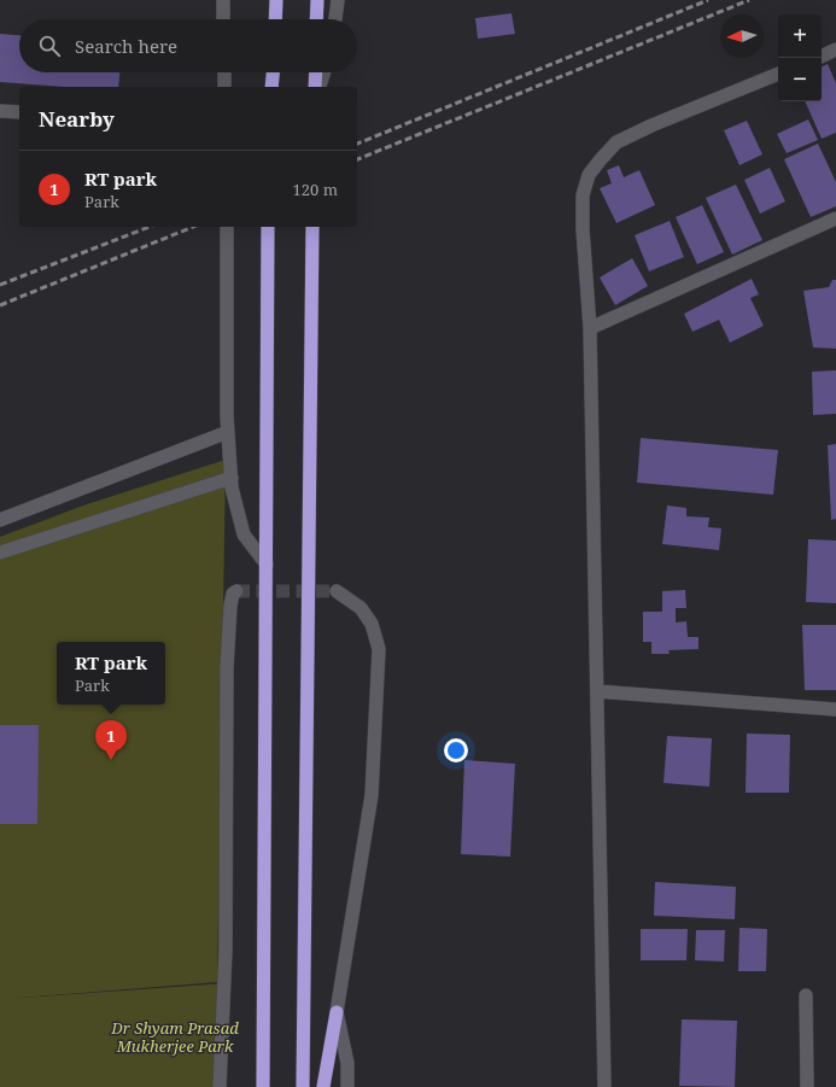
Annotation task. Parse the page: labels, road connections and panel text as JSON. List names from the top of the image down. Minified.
{"parks":["Dr Shyam Prasad Mukherjee Park"],"north":"left","page":{"map_buttons":["+","−"],"search":"Search here","heading":"Nearby","list":[{"mark":"1","name":"RT park","note":"Park","value":"120 m"}],"popup":["RT park","Park"],"pins":"1"}}
